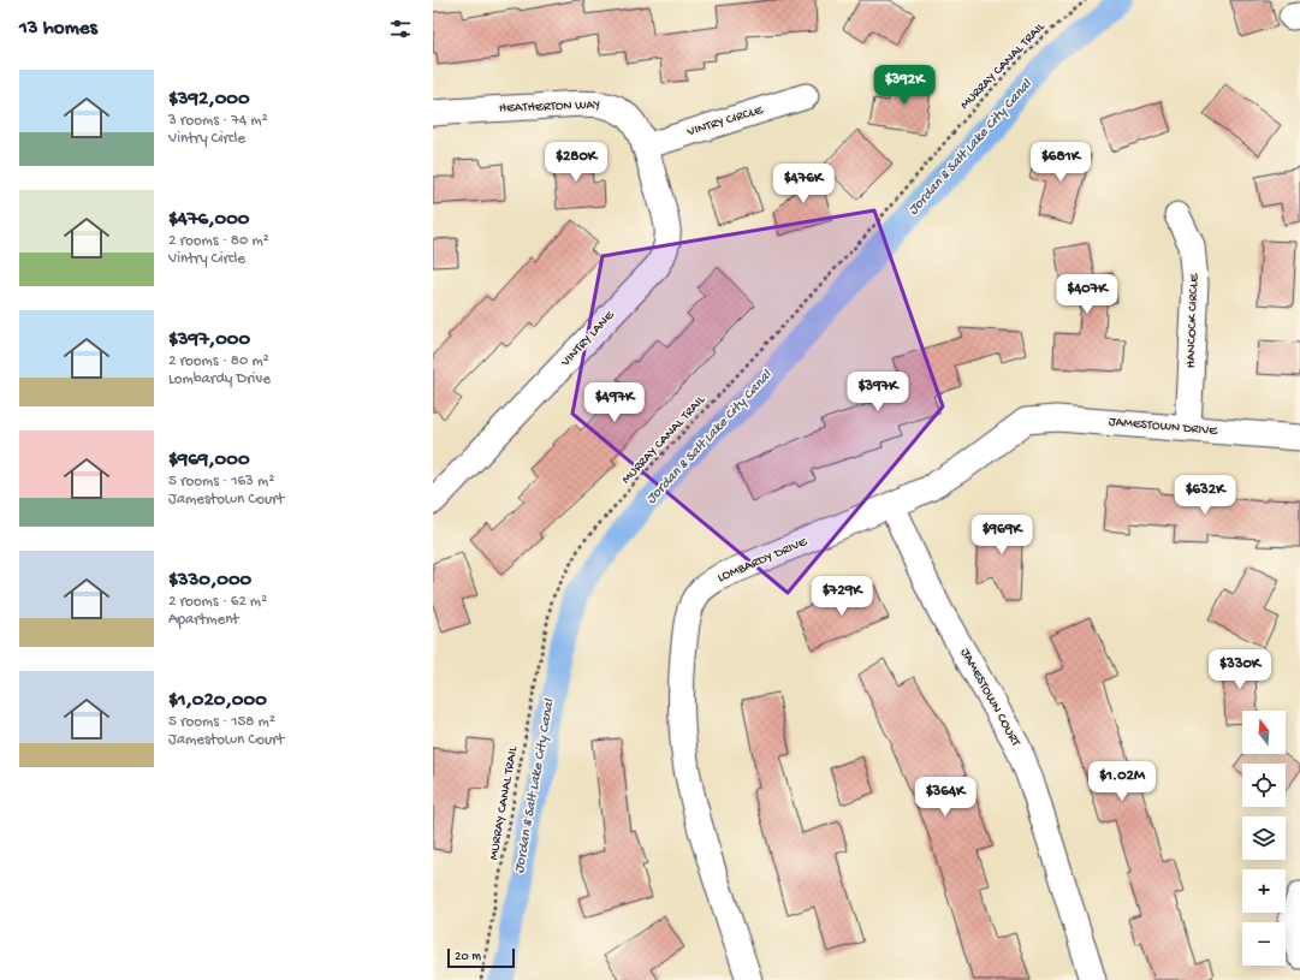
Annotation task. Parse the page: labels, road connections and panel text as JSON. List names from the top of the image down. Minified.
{"streets":{"street":["HEATHERTON WAY","VINTRY CIRCLE","HANCOCK CIRCLE","VINTRY LANE","JAMESTOWN DRIVE","LOMBARDY DRIVE","JAMESTOWN COURT"],"path":["MURRAY CANAL TRAIL"]},"crossings":[["HEATHERTON WAY","VINTRY CIRCLE"],["HEATHERTON WAY","VINTRY LANE"],["VINTRY CIRCLE","VINTRY LANE"],["HANCOCK CIRCLE","JAMESTOWN DRIVE"],["JAMESTOWN DRIVE","LOMBARDY DRIVE"],["LOMBARDY DRIVE","JAMESTOWN COURT"]],"water":["Jordan & Salt Lake City Canal"],"scale_bar":"20 m","north":"top","page":{"heading":"13 homes","list":[{"name":"$392,000","note":"3 rooms · 74 m² · Vintry Circle"},{"name":"$476,000","note":"2 rooms · 80 m² · Vintry Circle"},{"name":"$397,000","note":"2 rooms · 80 m² · Lombardy Drive"},{"name":"$969,000","note":"5 rooms · 163 m² · Jamestown Court"},{"name":"$330,000","note":"2 rooms · 62 m² · Apartment"},{"name":"$1,020,000","note":"5 rooms · 158 m² · Jamestown Court"}],"price":["$392K","$280K","$681K","$476K","$407K","$397K","$497K","$632K","$969K","$729K","$330K","$1.02M","$364K"],"map_buttons":["+","−"],"scale":"20 m"}}
